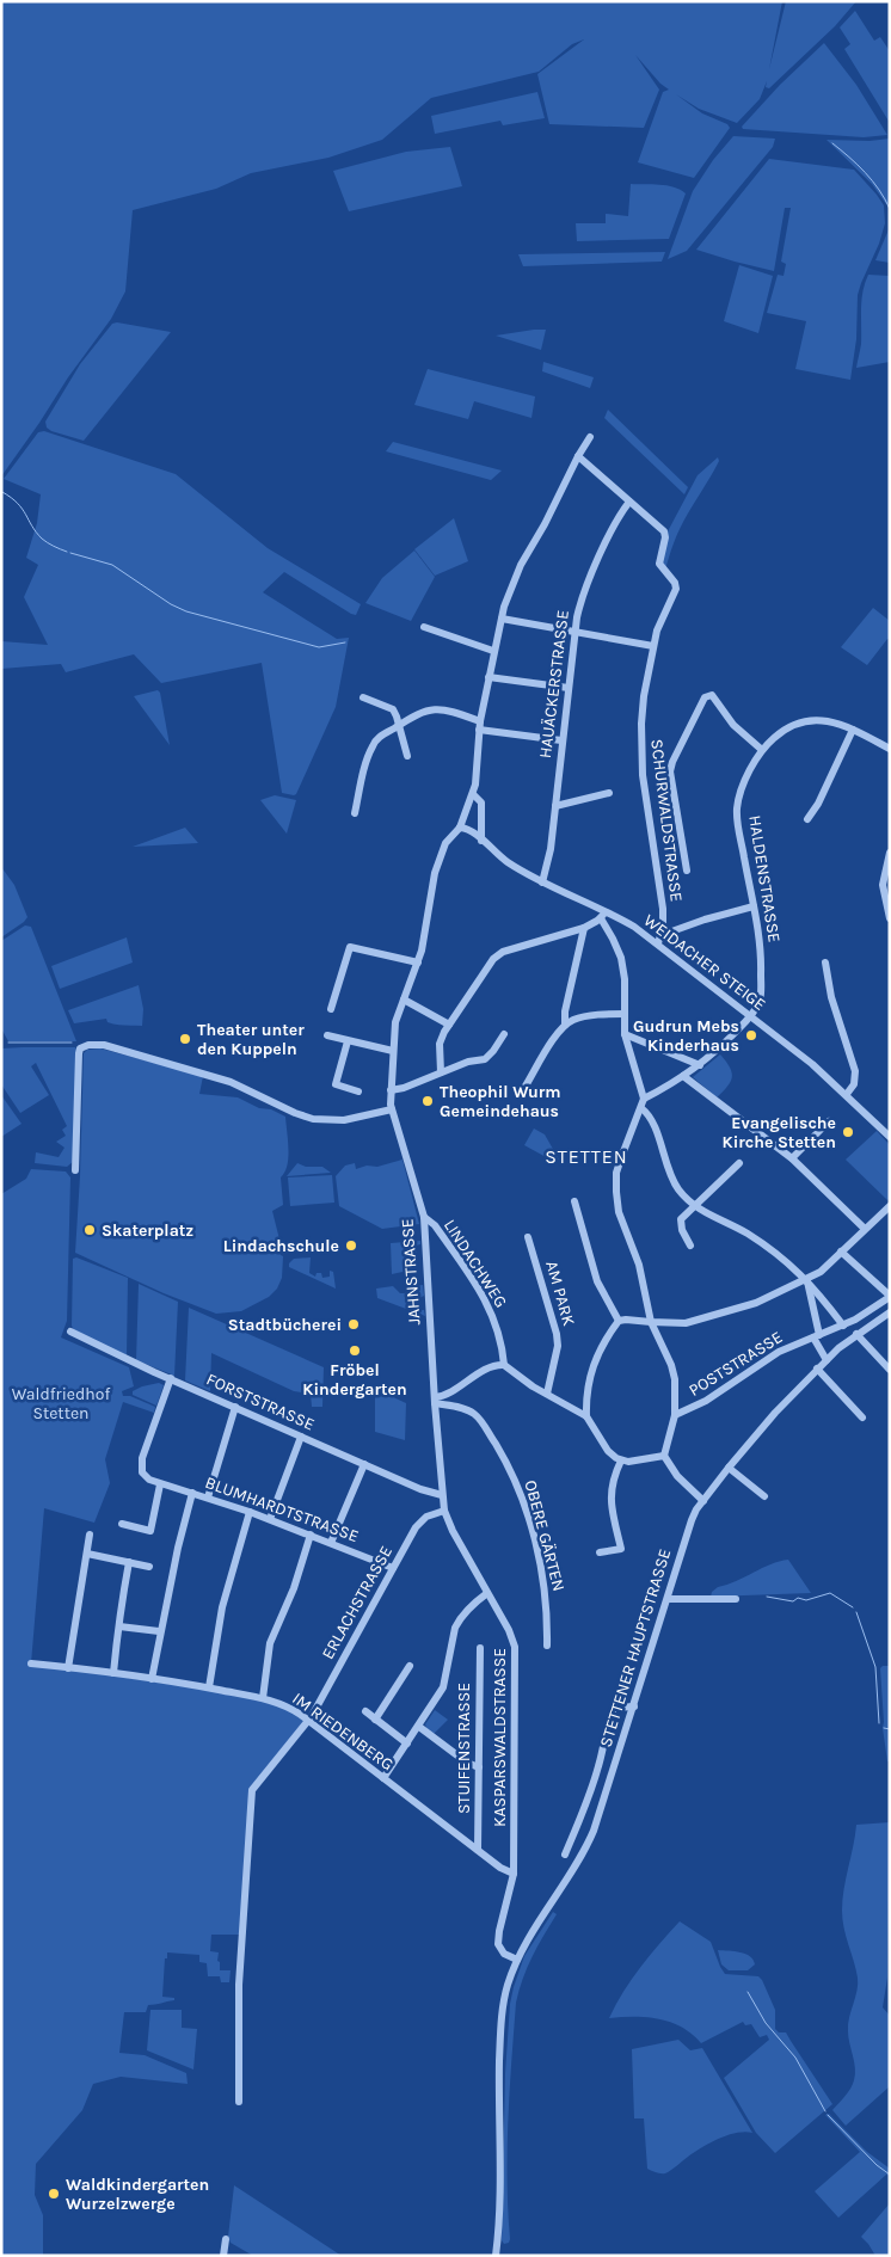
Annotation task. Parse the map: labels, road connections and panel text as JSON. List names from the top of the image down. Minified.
{"streets":{"street":["HAUÄCKERSTRASSE","SCHURWALDSTRASSE","HALDENSTRASSE","WEIDACHER STEIGE","LINDACHWEG","JAHNSTRASSE","AM PARK","POSTSTRASSE","FORSTSTRASSE","BLUMHARDTSTRASSE","OBERE GÄRTEN","ERLACHSTRASSE","STETTENER HAUPTSTRASSE","IM RIEDENBERG","KASPARSWALDSTRASSE","STUIFENSTRASSE"]},"crossings":[["HAUÄCKERSTRASSE","SCHURWALDSTRASSE"],["HAUÄCKERSTRASSE","WEIDACHER STEIGE"],["SCHURWALDSTRASSE","WEIDACHER STEIGE"],["HALDENSTRASSE","WEIDACHER STEIGE"],["WEIDACHER STEIGE","JAHNSTRASSE"],["LINDACHWEG","JAHNSTRASSE"],["JAHNSTRASSE","FORSTSTRASSE"],["JAHNSTRASSE","OBERE GÄRTEN"],["JAHNSTRASSE","ERLACHSTRASSE"],["JAHNSTRASSE","KASPARSWALDSTRASSE"],["BLUMHARDTSTRASSE","ERLACHSTRASSE"],["ERLACHSTRASSE","IM RIEDENBERG"],["ERLACHSTRASSE","KASPARSWALDSTRASSE"],["IM RIEDENBERG","KASPARSWALDSTRASSE"],["IM RIEDENBERG","STUIFENSTRASSE"]],"districts":["STETTEN"],"parks":["Waldfriedhof Stetten"],"places":["Gudrun Mebs Kinderhaus","Theater unter den Kuppeln","Theophil Wurm Gemeindehaus","Evangelische Kirche Stetten","Skaterplatz","Lindachschule","Stadtbücherei","Fröbel Kindergarten","Waldkindergarten Wurzelzwerge"]}
